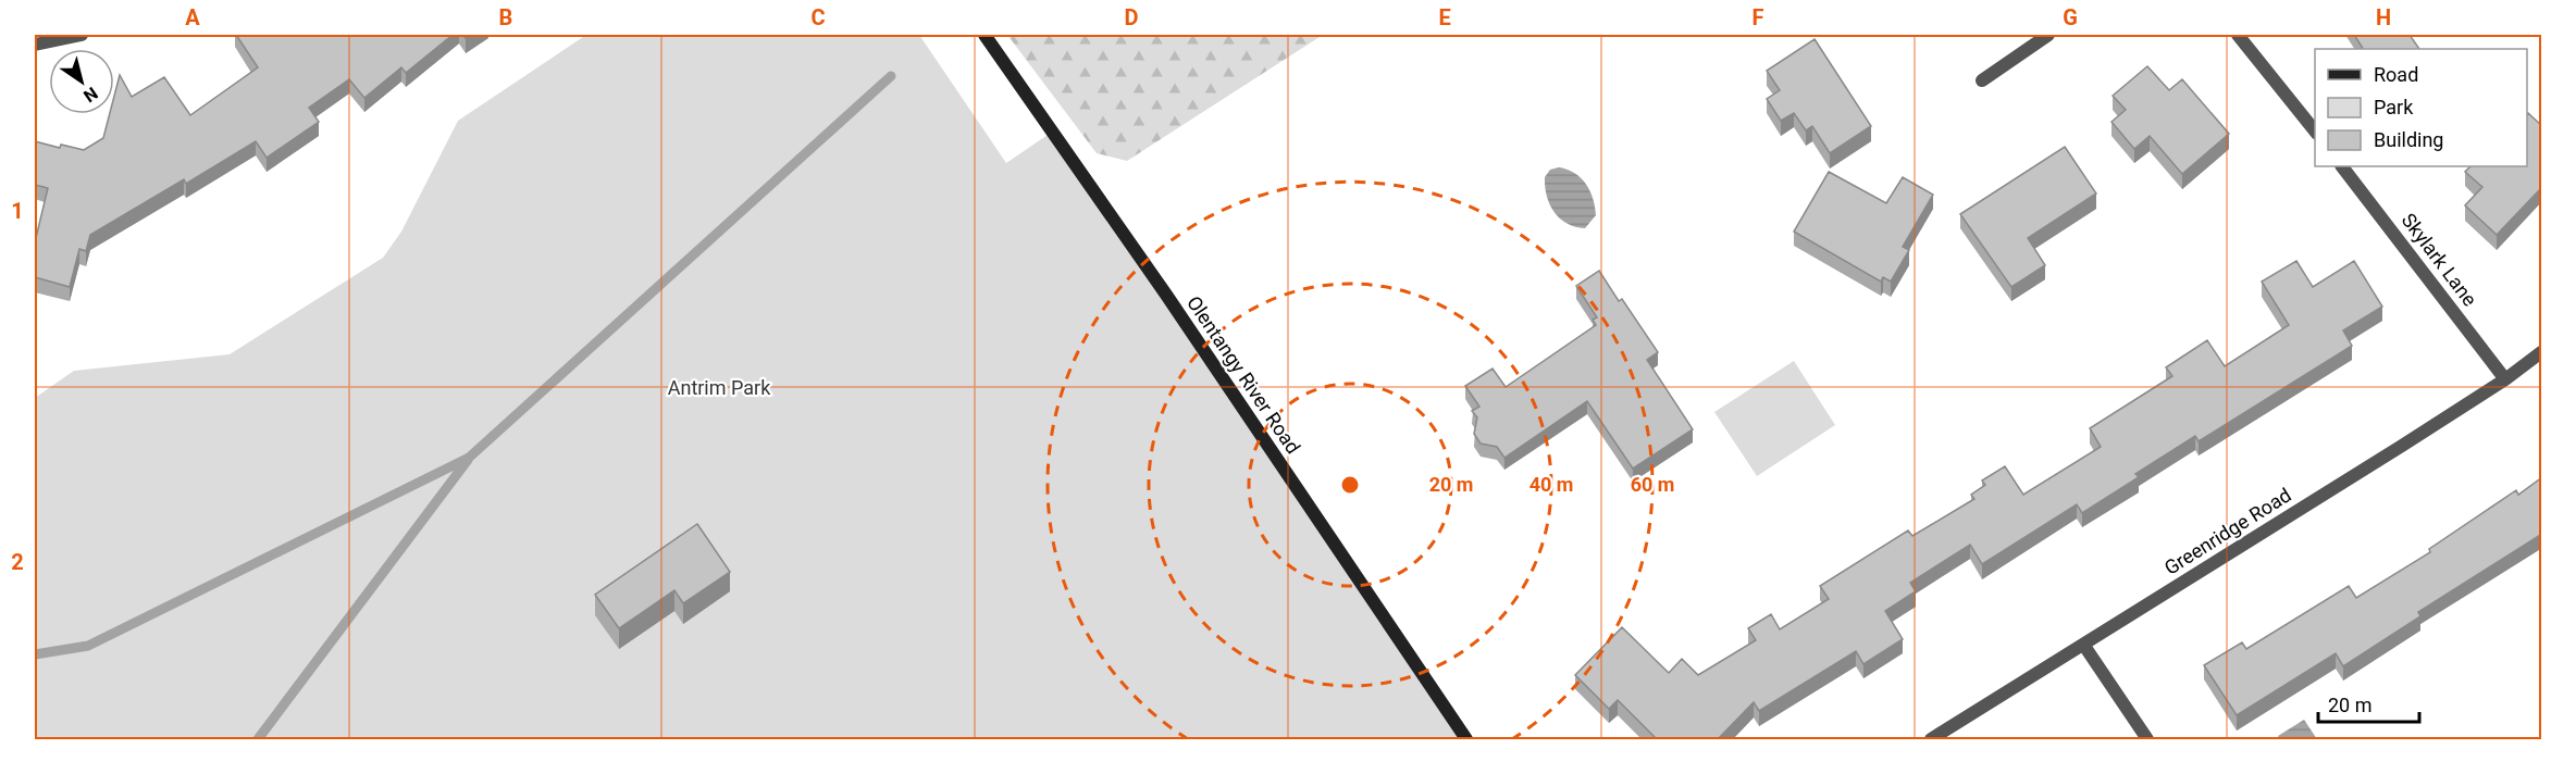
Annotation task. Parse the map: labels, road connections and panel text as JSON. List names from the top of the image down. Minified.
{"streets":{"main road":["Olentangy River Road"],"street":["Skylark Lane","Greenridge Road"]},"crossings":[["Skylark Lane","Greenridge Road"]],"parks":["Antrim Park"],"legend":["Road","Park","Building"],"scale_bar":"20 m","north":"bottom right","grid":{"columns":["A","B","C","D","E","F","G","H"],"rows":["1","2"]},"rings":["20 m","40 m","60 m"]}
